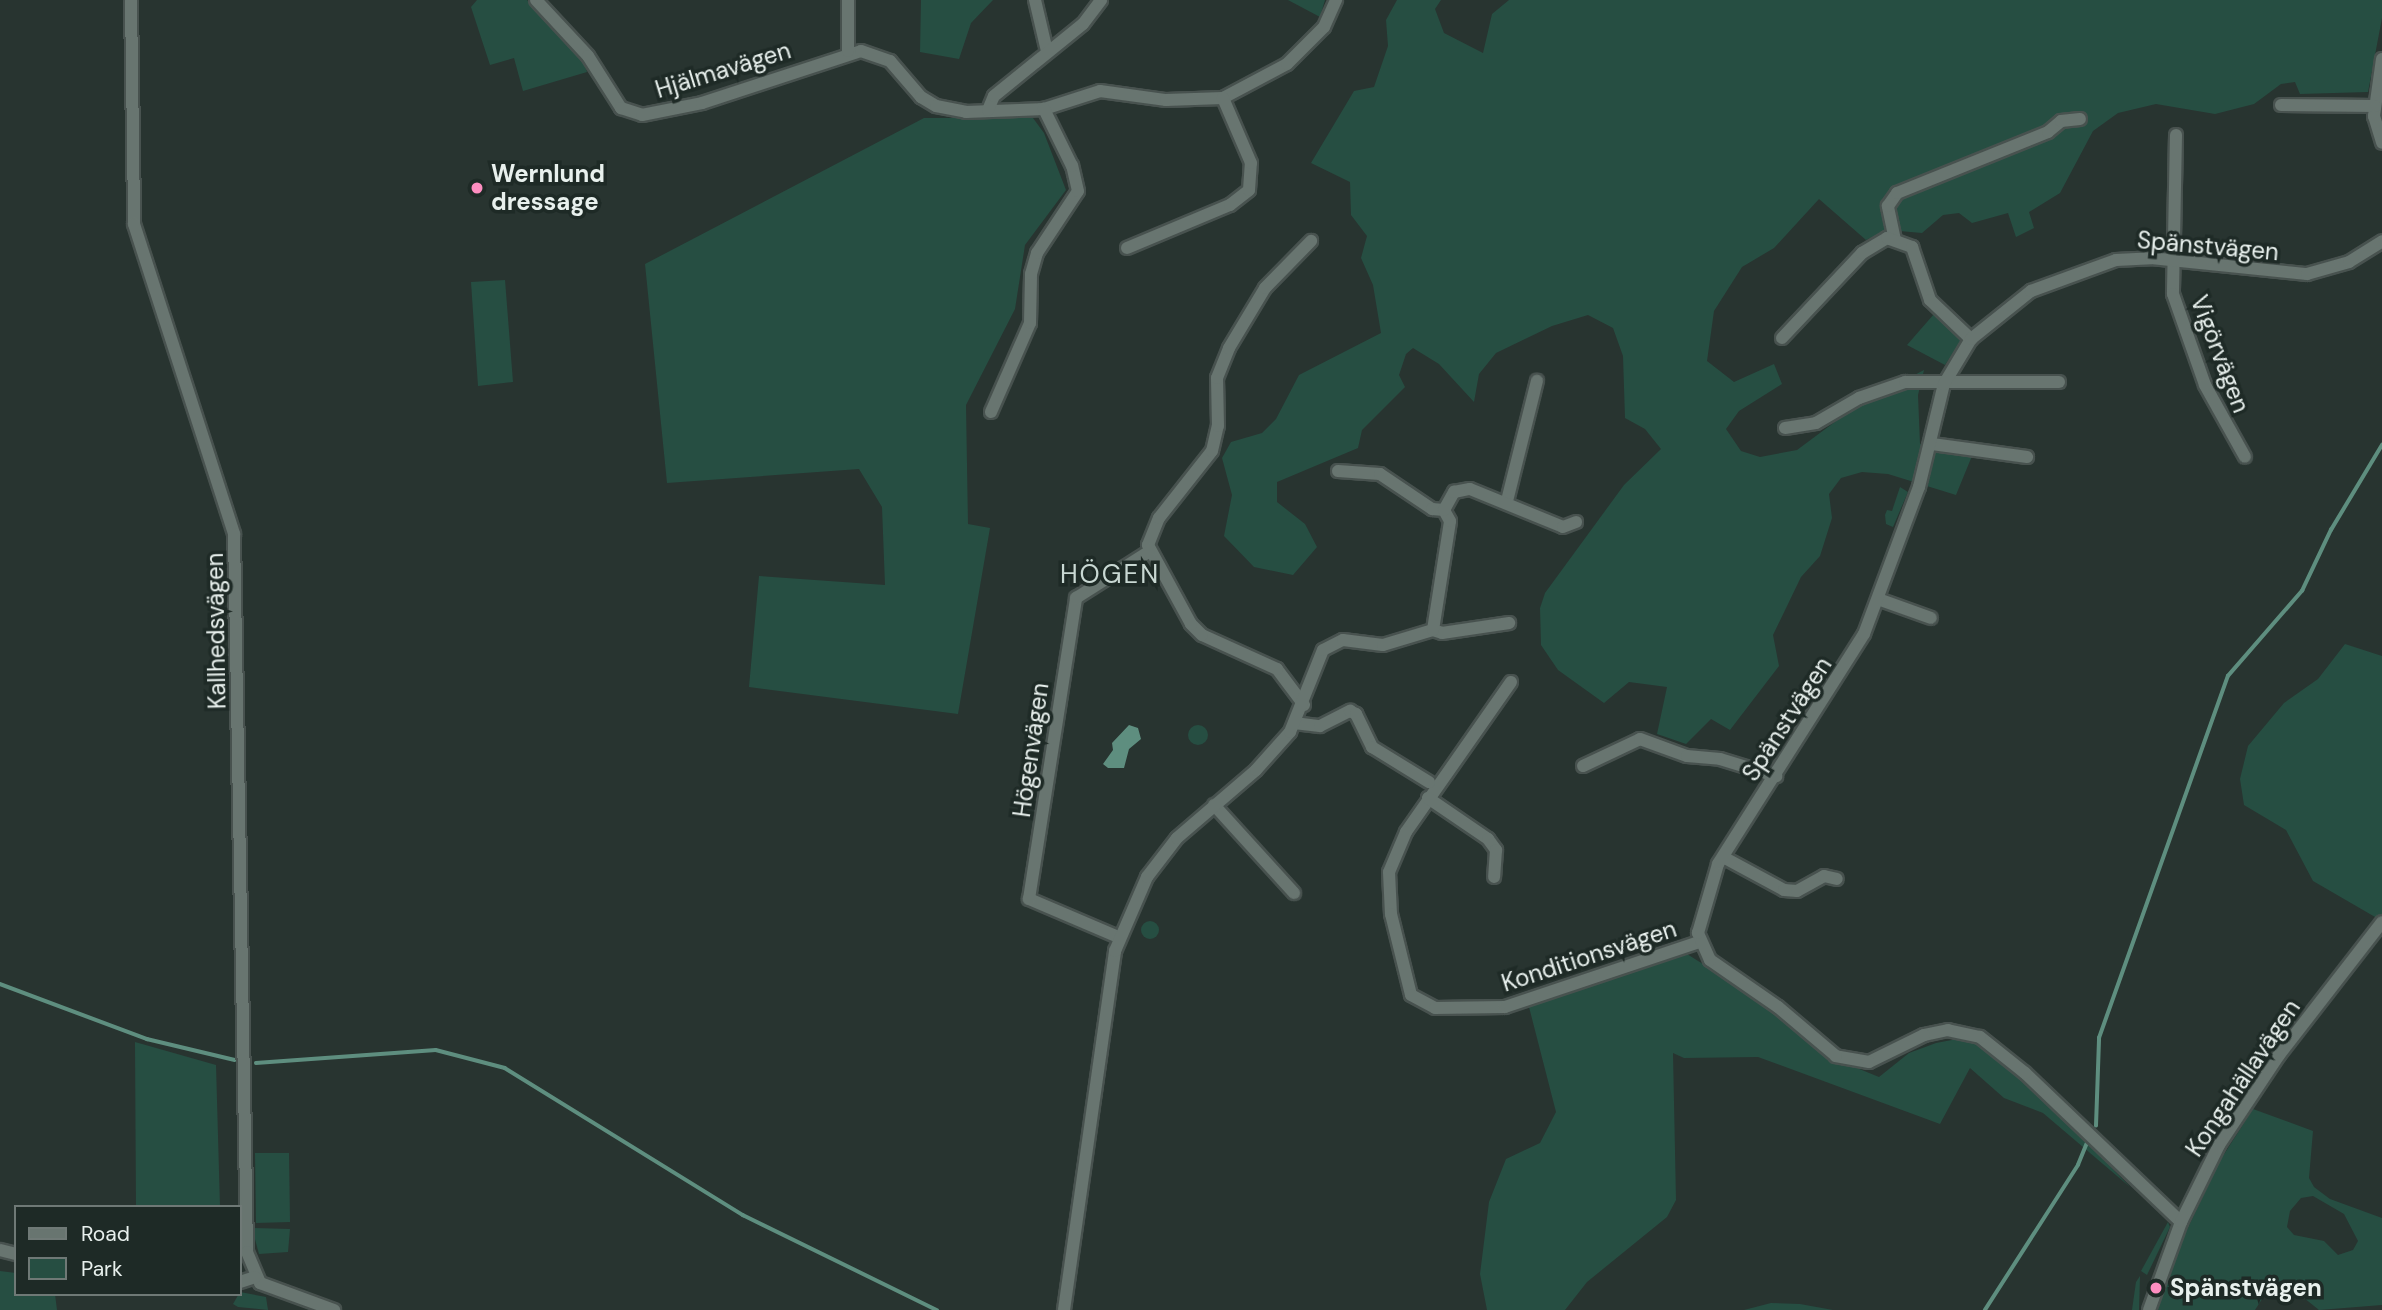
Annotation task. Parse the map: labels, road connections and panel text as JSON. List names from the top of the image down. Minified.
{"streets":{"street":["Hjälmavägen","Spänstvägen","Vigörvägen","Kallhedsvägen","Högenvägen","Konditionsvägen","Kongahällavägen"]},"crossings":[["Spänstvägen","Vigörvägen"],["Spänstvägen","Konditionsvägen"]],"districts":["HÖGEN"],"places":["Wernlund dressage","Spänstvägen"],"legend":["Road","Park"]}
